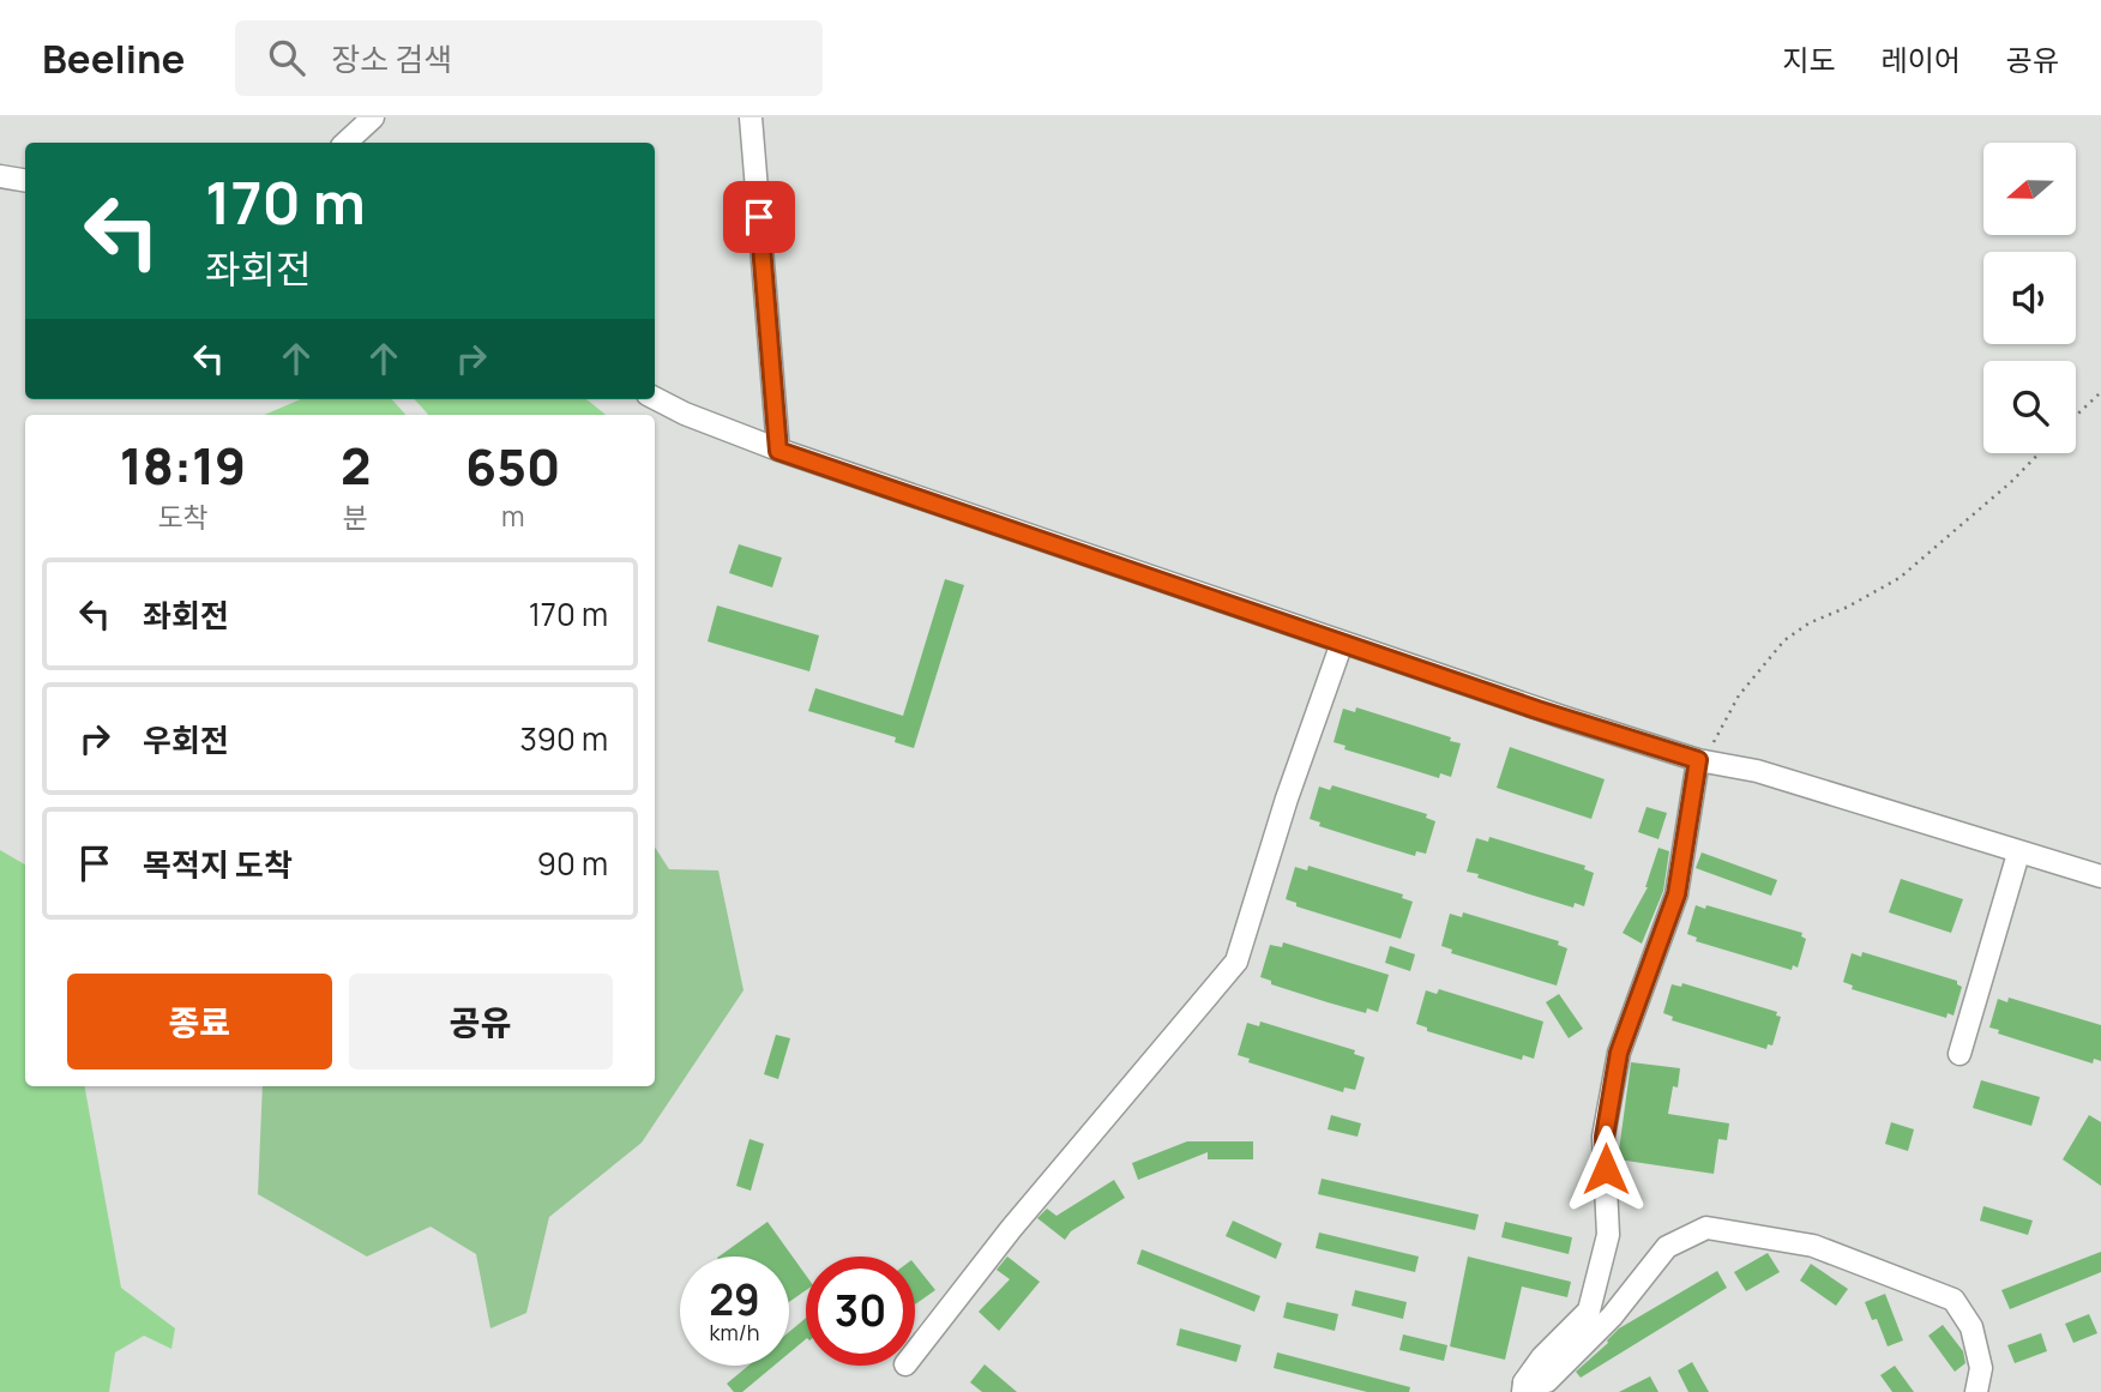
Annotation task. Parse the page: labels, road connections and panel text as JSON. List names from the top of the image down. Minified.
{"north":"left","page":{"header":"Beeline","search":"장소 검색","nav":["지도","레이어","공유"],"turn":["170 m","좌회전"],"eta":["18:19","도착","2","분","650","m"],"list":[{"name":"좌회전","value":"170 m"},{"name":"우회전","value":"390 m"},{"name":"목적지 도착","value":"90 m"}],"buttons":["종료","공유"],"speed":"29 km/h","limit":"30"}}
